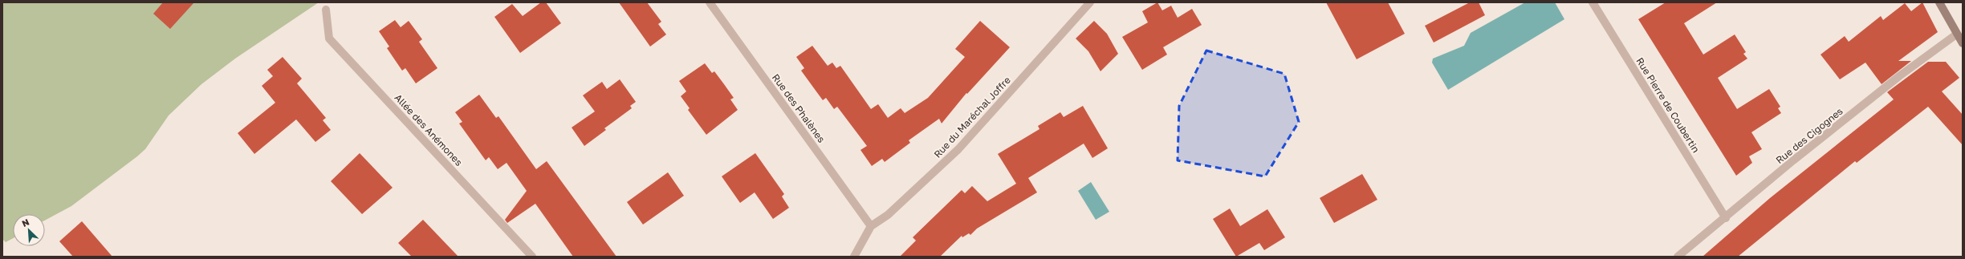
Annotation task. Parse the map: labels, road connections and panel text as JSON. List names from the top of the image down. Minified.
{"streets":{"street":["Rue Pierre de Coubertin","Rue des Phalènes","Rue du Maréchal Joffre","Allée des Anémones","Rue des Cigognes"]},"crossings":[["Rue Pierre de Coubertin","Rue des Cigognes"],["Rue des Phalènes","Rue du Maréchal Joffre"]],"north":"top left"}
